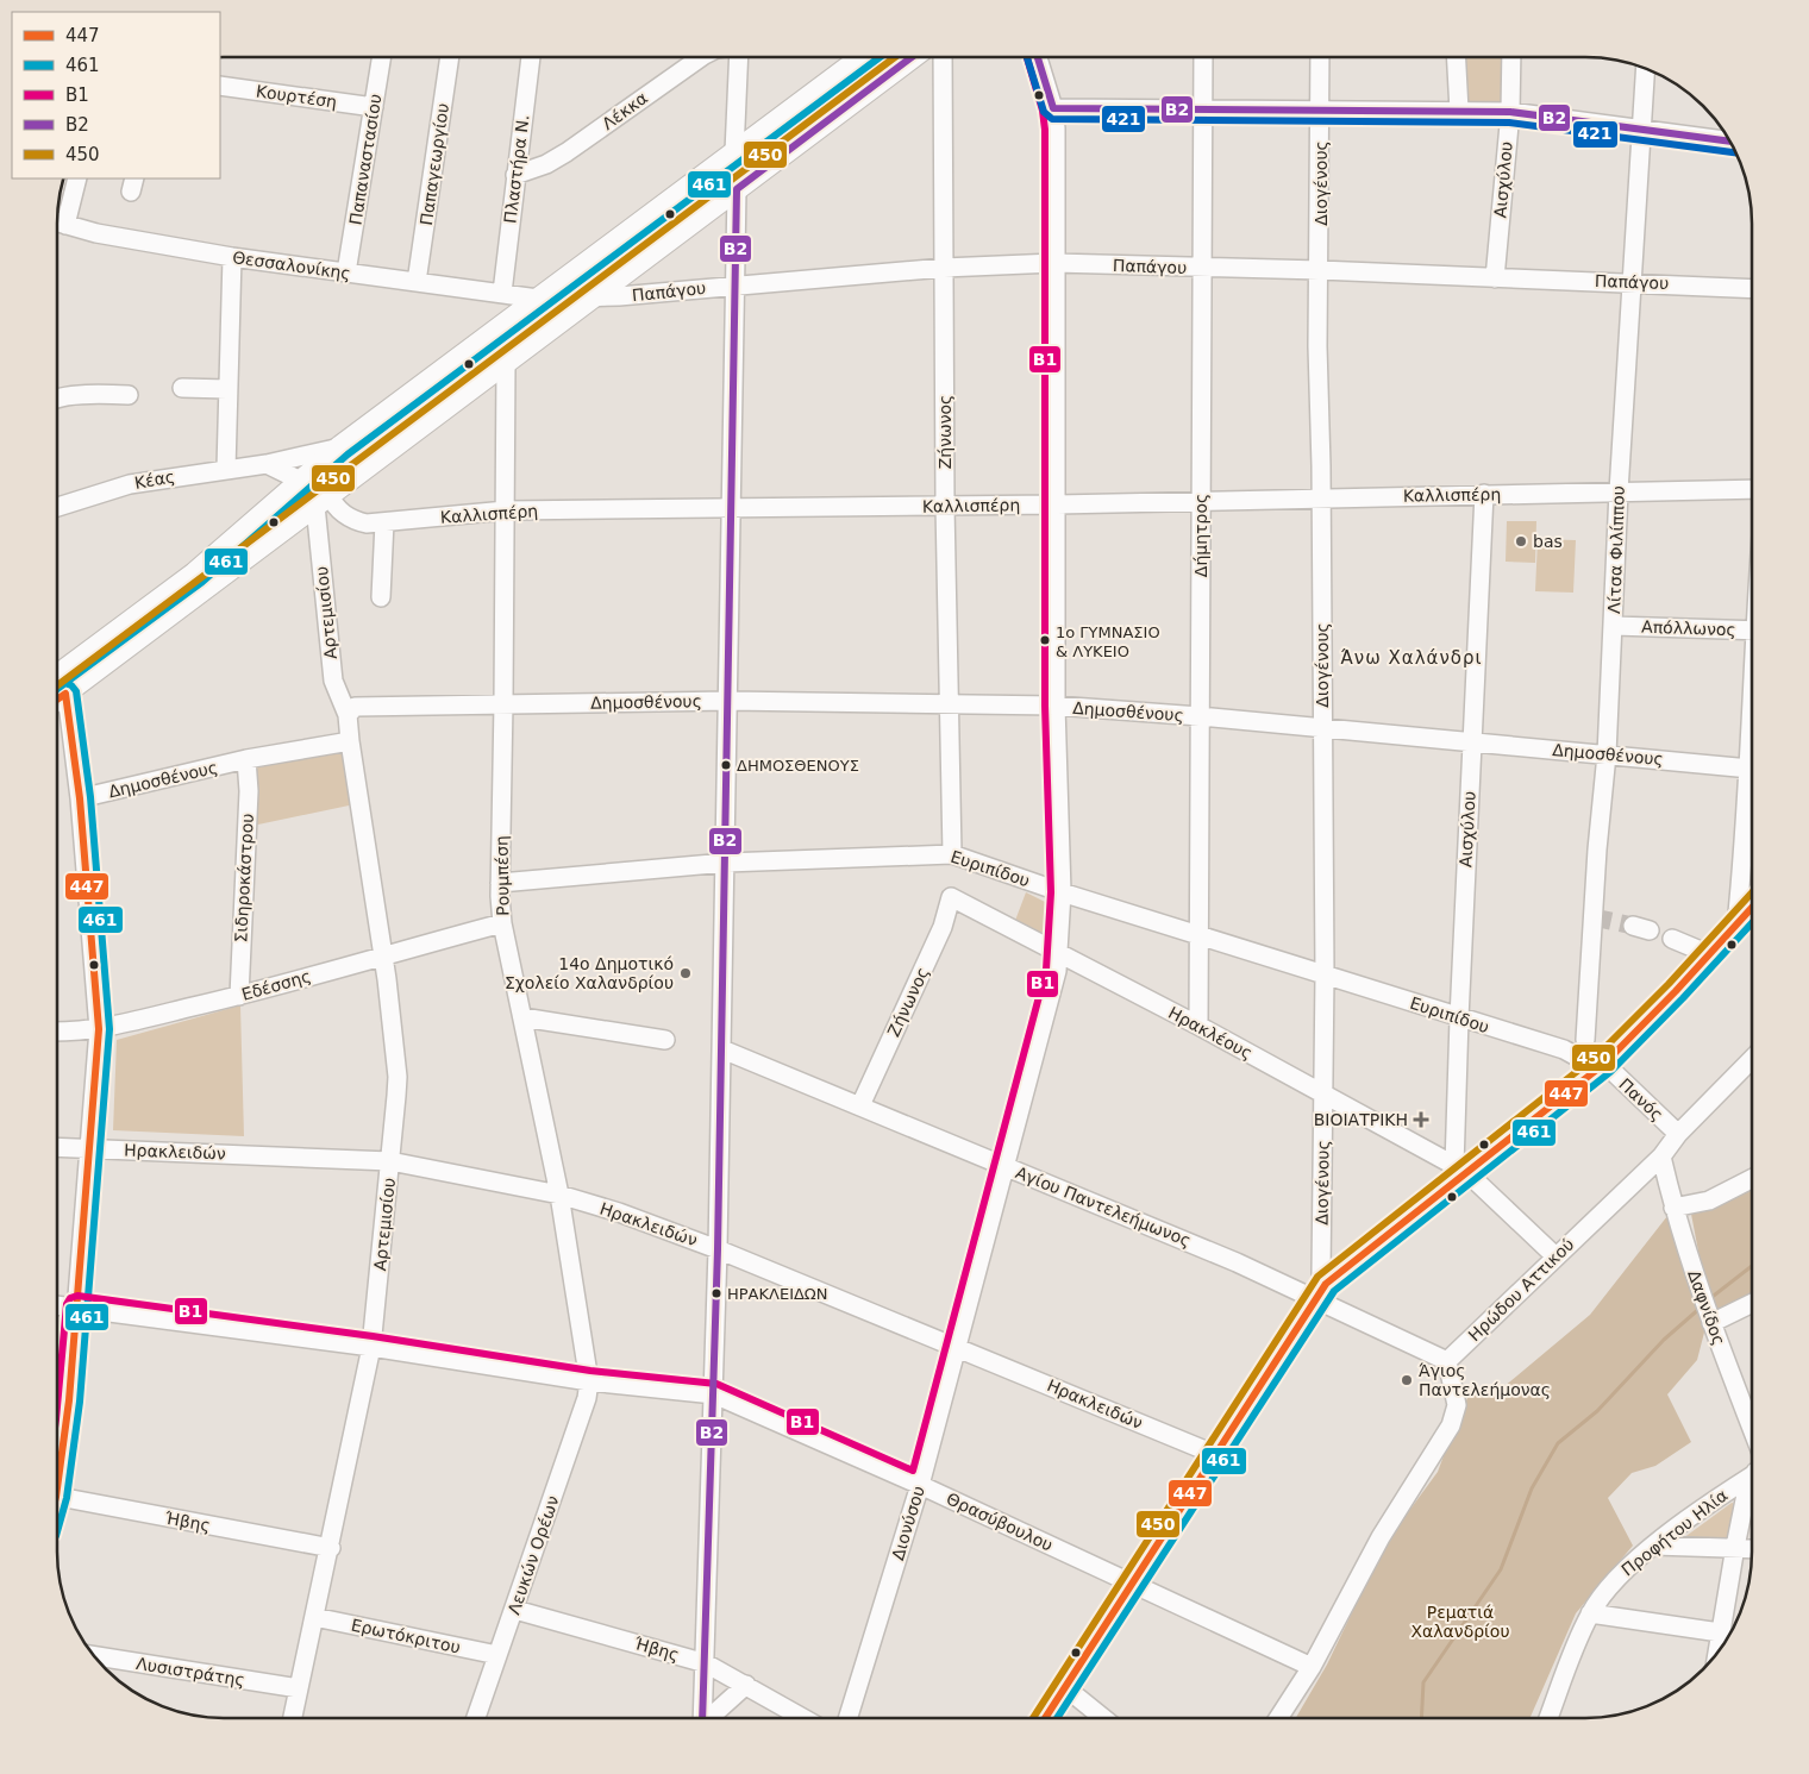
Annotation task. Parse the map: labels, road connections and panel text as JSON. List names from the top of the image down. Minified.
{"streets":{"street":["Κουρτέση","Λέκκα","Παπαναστασίου","Παπαγεωργίου","Πλαστήρα Ν.","Αισχύλου","Διογένους","Θεσσαλονίκης","Παπάγου","Ζήνωνος","Κέας","Καλλισπέρη","Δήμητρος","Λίτσα Φιλίππου","Αρτεμισίου","Απόλλωνος","Δημοσθένους","Ευριπίδου","Ρουμπέση","Σιδηροκάστρου","Εδέσσης","Ηρακλέους","Πανός","Ηρακλειδών","Αγίου Παντελεήμωνος","Ηρώδου Αττικού","Δαφνίδος","Ήβης","Θρασύβουλου","Διονύσου","Προφήτου Ηλία","Λευκών Ορέων","Ερωτόκριτου","Λυσιστράτης"]},"crossings":[["Κουρτέση","Παπαναστασίου"],["Λέκκα","Πλαστήρα Ν."],["Παπαναστασίου","Θεσσαλονίκης"],["Παπαγεωργίου","Θεσσαλονίκης"],["Πλαστήρα Ν.","Θεσσαλονίκης"],["Αισχύλου","Παπάγου"],["Αισχύλου","Καλλισπέρη"],["Αισχύλου","Δημοσθένους"],["Αισχύλου","Ευριπίδου"],["Αισχύλου","Ηρακλέους"],["Διογένους","Παπάγου"],["Διογένους","Καλλισπέρη"],["Διογένους","Δημοσθένους"],["Διογένους","Ευριπίδου"],["Διογένους","Ηρακλέους"],["Διογένους","Αγίου Παντελεήμωνος"],["Θεσσαλονίκης","Παπάγου"],["Παπάγου","Ζήνωνος"],["Παπάγου","Δήμητρος"],["Παπάγου","Λίτσα Φιλίππου"],["Παπάγου","Διονύσου"],["Ζήνωνος","Καλλισπέρη"],["Ζήνωνος","Δημοσθένους"],["Ζήνωνος","Ευριπίδου"],["Ζήνωνος","Ηρακλέους"],["Ζήνωνος","Αγίου Παντελεήμωνος"],["Καλλισπέρη","Δήμητρος"],["Καλλισπέρη","Λίτσα Φιλίππου"],["Καλλισπέρη","Αρτεμισίου"],["Καλλισπέρη","Ρουμπέση"],["Καλλισπέρη","Διονύσου"],["Δήμητρος","Δημοσθένους"],["Δήμητρος","Ευριπίδου"],["Δήμητρος","Ηρακλέους"],["Λίτσα Φιλίππου","Απόλλωνος"],["Λίτσα Φιλίππου","Δημοσθένους"],["Αρτεμισίου","Δημοσθένους"],["Αρτεμισίου","Εδέσσης"],["Αρτεμισίου","Ηρακλειδών"],["Αρτεμισίου","Ήβης"],["Αρτεμισίου","Θρασύβουλου"],["Αρτεμισίου","Ερωτόκριτου"],["Αρτεμισίου","Λυσιστράτης"],["Δημοσθένους","Ρουμπέση"],["Δημοσθένους","Σιδηροκάστρου"],["Δημοσθένους","Διονύσου"],["Ευριπίδου","Ρουμπέση"],["Ευριπίδου","Πανός"],["Ευριπίδου","Διονύσου"],["Ρουμπέση","Εδέσσης"],["Ρουμπέση","Ηρακλειδών"],["Ρουμπέση","Θρασύβουλου"],["Ρουμπέση","Λευκών Ορέων"],["Σιδηροκάστρου","Εδέσσης"],["Ηρακλέους","Ηρώδου Αττικού"],["Ηρακλέους","Διονύσου"],["Πανός","Ηρώδου Αττικού"],["Ηρακλειδών","Διονύσου"],["Αγίου Παντελεήμωνος","Ηρώδου Αττικού"],["Αγίου Παντελεήμωνος","Διονύσου"],["Ηρώδου Αττικού","Δαφνίδος"],["Ήβης","Λευκών Ορέων"],["Θρασύβουλου","Διονύσου"],["Θρασύβουλου","Λευκών Ορέων"],["Λευκών Ορέων","Ερωτόκριτου"]],"districts":["Άνω Χαλάνδρι"],"parks":["Ρεματιά Χαλανδρίου"],"places":{"other":["bas","1ο ΓΥΜΝΑΣΙΟ & ΛΥΚΕΙΟ","ΔΗΜΟΣΘΕΝΟΥΣ","14ο Δημοτικό Σχολείο Χαλανδρίου","ΗΡΑΚΛΕΙΔΩΝ","Άγιος Παντελεήμονας"],"health":["ΒΙΟΙΑΤΡΙΚΗ"]},"lines":["transit line 461","transit line Β1","transit line Β2","transit line 450","transit line 421","transit line 447"],"legend":["447","461","Β1","Β2","450"]}
